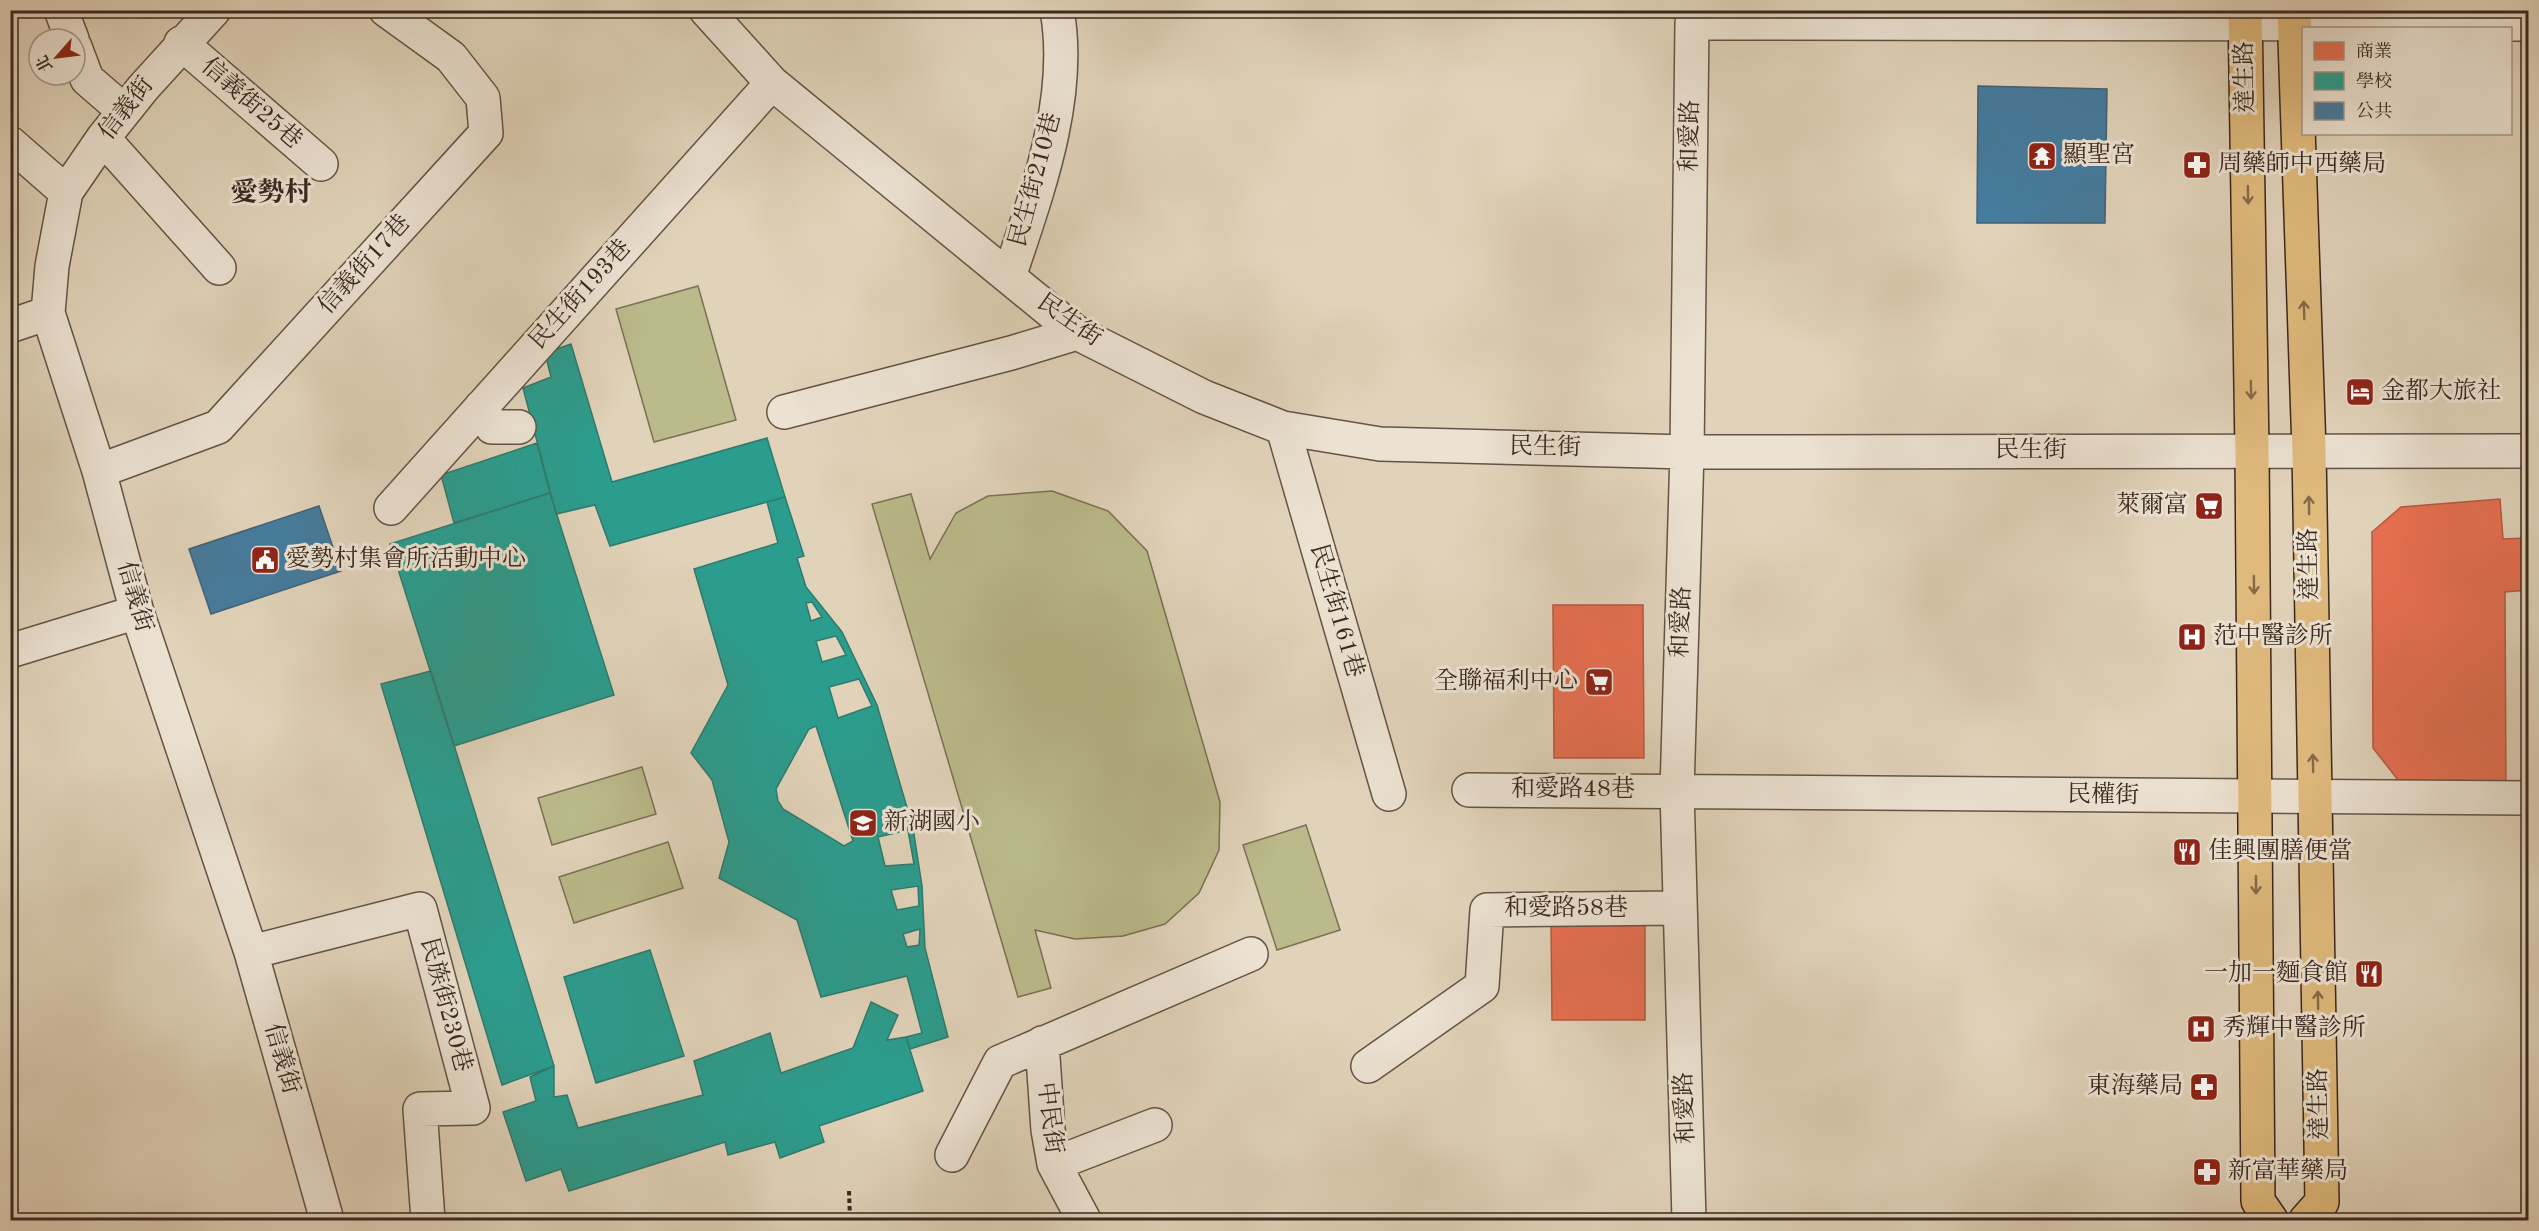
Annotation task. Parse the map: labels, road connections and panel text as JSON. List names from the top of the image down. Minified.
{"streets":{"main road":["達生路"],"street":["信義街25巷","信義街","和愛路","民生街210巷","信義街17巷","民生街193巷","民生街","民生街161巷","和愛路48巷","民權街","和愛路58巷","民族街230巷","中民街"]},"crossings":[["達生路","和愛路"],["達生路","民生街"],["達生路","民權街"],["信義街25巷","信義街"],["信義街","信義街17巷"],["信義街","民族街230巷"],["和愛路","民生街"],["和愛路","和愛路48巷"],["和愛路","民權街"],["和愛路","和愛路58巷"],["民生街210巷","民生街"],["民生街193巷","民生街"],["民生街","民生街161巷"],["和愛路48巷","民權街"]],"districts":["愛勢村"],"places":{"temple":["顯聖宮"],"pharmacy":["周藥師中西藥局","東海藥局","新富華藥局"],"hotel":["金都大旅社"],"supermarket":["萊爾富","全聯福利中心"],"public building":["愛勢村集會所活動中心"],"hospital":["范中醫診所","秀輝中醫診所"],"school or university":["新湖國小"],"restaurant":["佳興團膳便當","一加一麵食館"]},"legend":["商業","學校","公共"],"north":"bottom left"}
